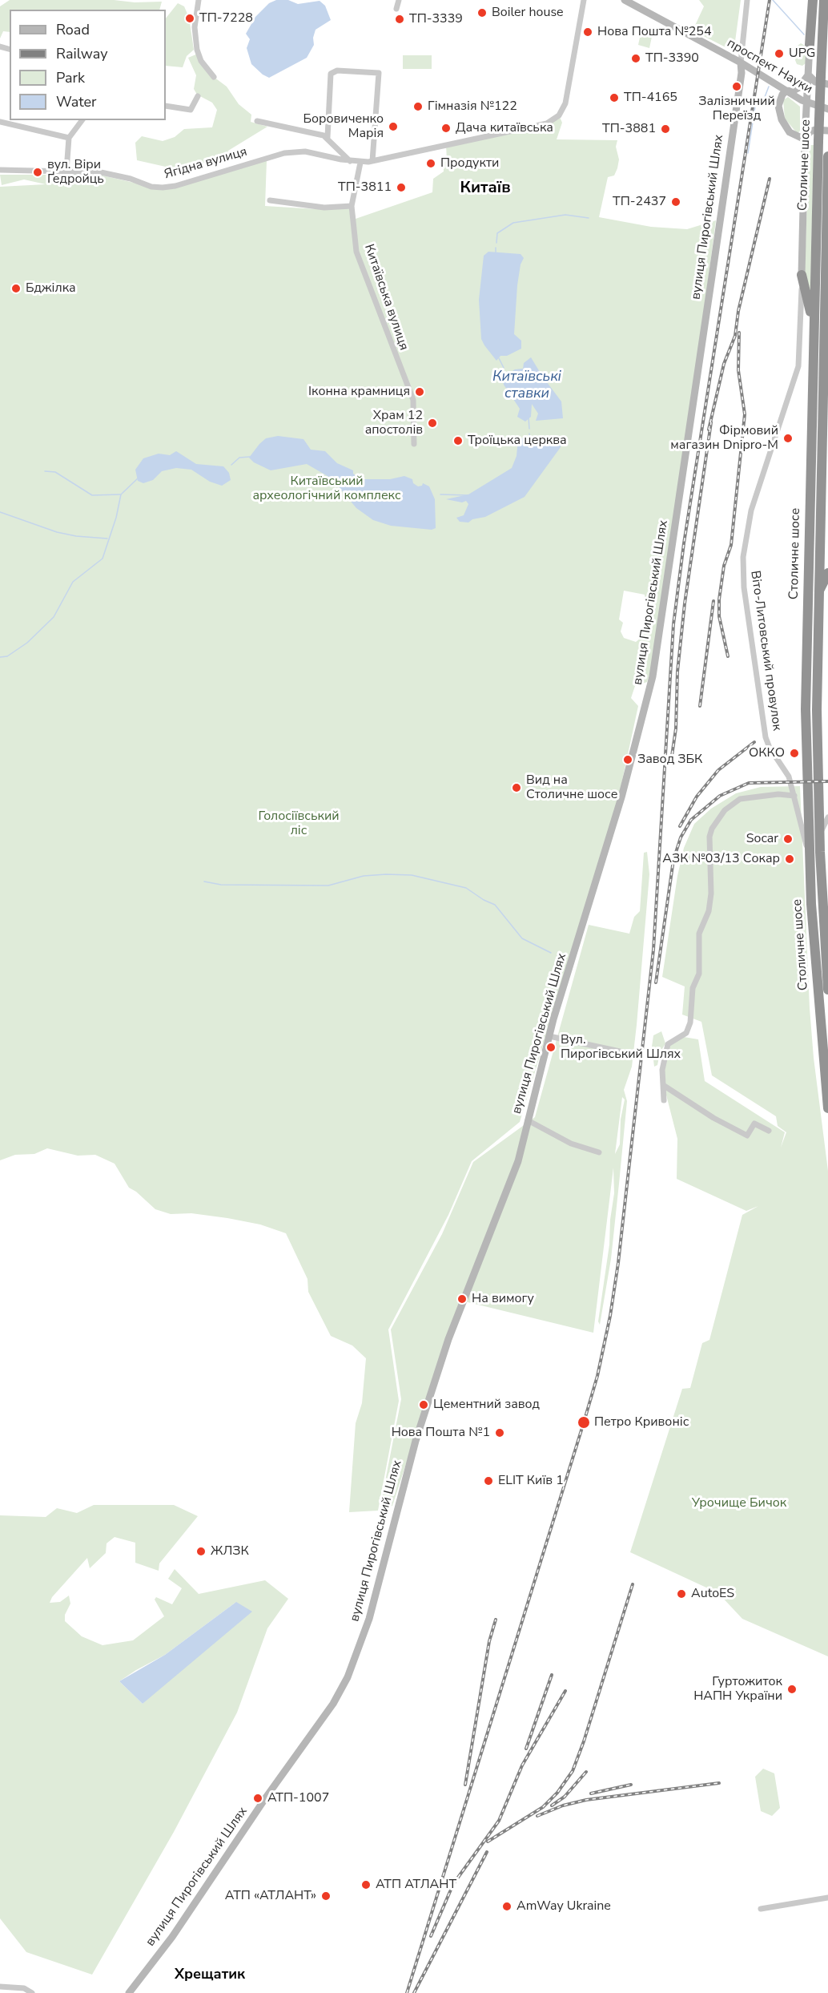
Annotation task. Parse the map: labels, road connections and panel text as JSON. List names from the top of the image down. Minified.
{"streets":{"highway":["Столичне шосе"],"street":["проспект Науки","Ягідна вулиця","вулиця Пирогівський Шлях","Китаївська вулиця","Віто-Литовський провулок"]},"crossings":[["проспект Науки","вулиця Пирогівський Шлях"],["Ягідна вулиця","Китаївська вулиця"],["Столичне шосе","Віто-Литовський провулок"]],"districts":["Китаїв","Хрещатик"],"water":["Китаївські ставки"],"parks":["Китаївський археологічний комплекс","Голосіївський ліс","Урочище Бичок"],"places":["Boiler house","ТП-7228","ТП-3339","Нова Пошта №254","UPG","ТП-3390","Залізничний Переїзд","ТП-4165","Гімназія №122","Боровиченко Марія","Дача китаївська","ТП-3881","Продукти","вул. Віри Ґедройць","ТП-3811","ТП-2437","Бджілка","Іконна крамниця","Храм 12 апостолів","Фірмовий магазин Dnipro-M","Троїцька церква","ОККО","Завод ЗБК","Вид на Столичне шосе","Socar","АЗК №03/13 Сокар","Вул. Пирогівський Шлях","На вимогу","Цементний завод","Петро Кривоніс","Нова Пошта №1","ELIT Київ 1","ЖЛЗК","AutoES","Гуртожиток НАПН України","АТП-1007","АТП АТЛАНТ","АТП «АТЛАНТ»","AmWay Ukraine"],"legend":["Road","Railway","Park","Water"]}
